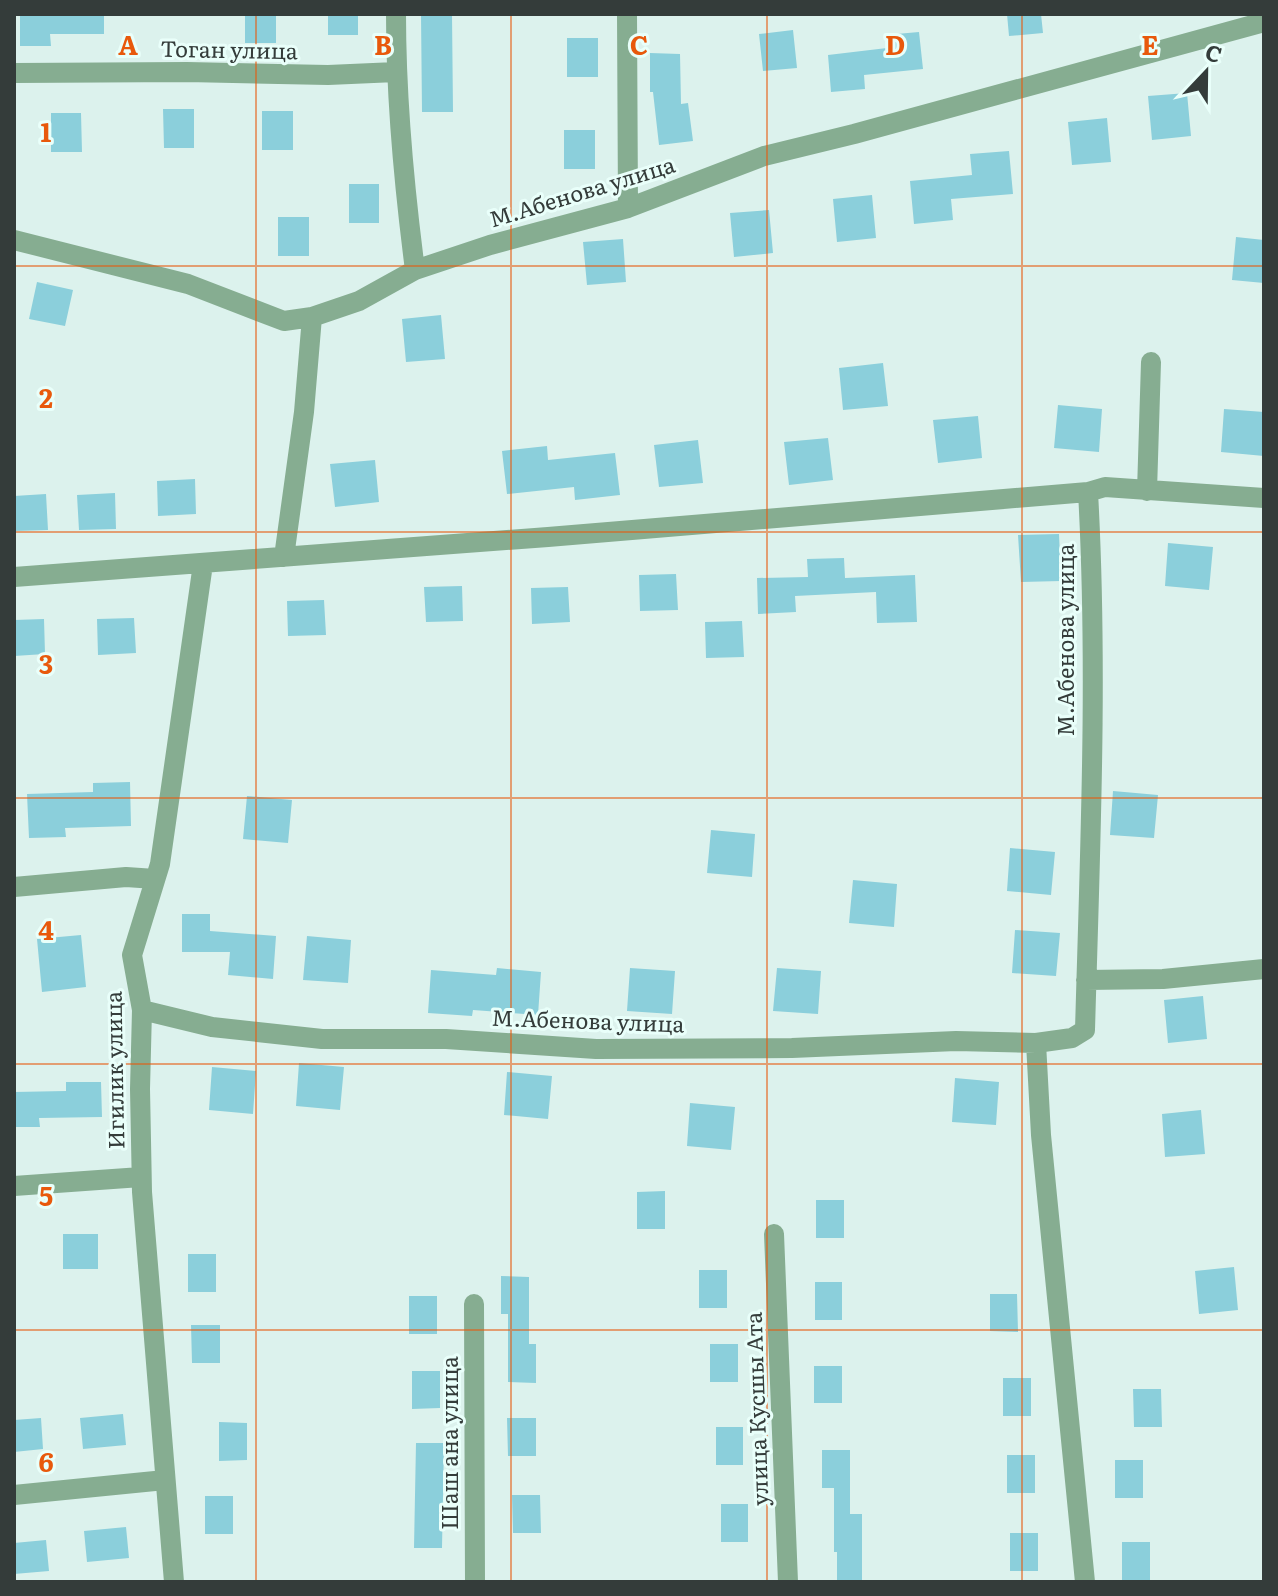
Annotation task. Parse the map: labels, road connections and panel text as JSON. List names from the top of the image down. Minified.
{"streets":{"street":["Тоган улица","М.Абенова улица","Игилик улица","улица Кусшы Ата","Шаш ана улица"]},"crossings":[["М.Абенова улица","Игилик улица"]],"north":"top","grid":{"columns":["A","B","C","D","E"],"rows":["1","2","3","4","5","6"]}}
